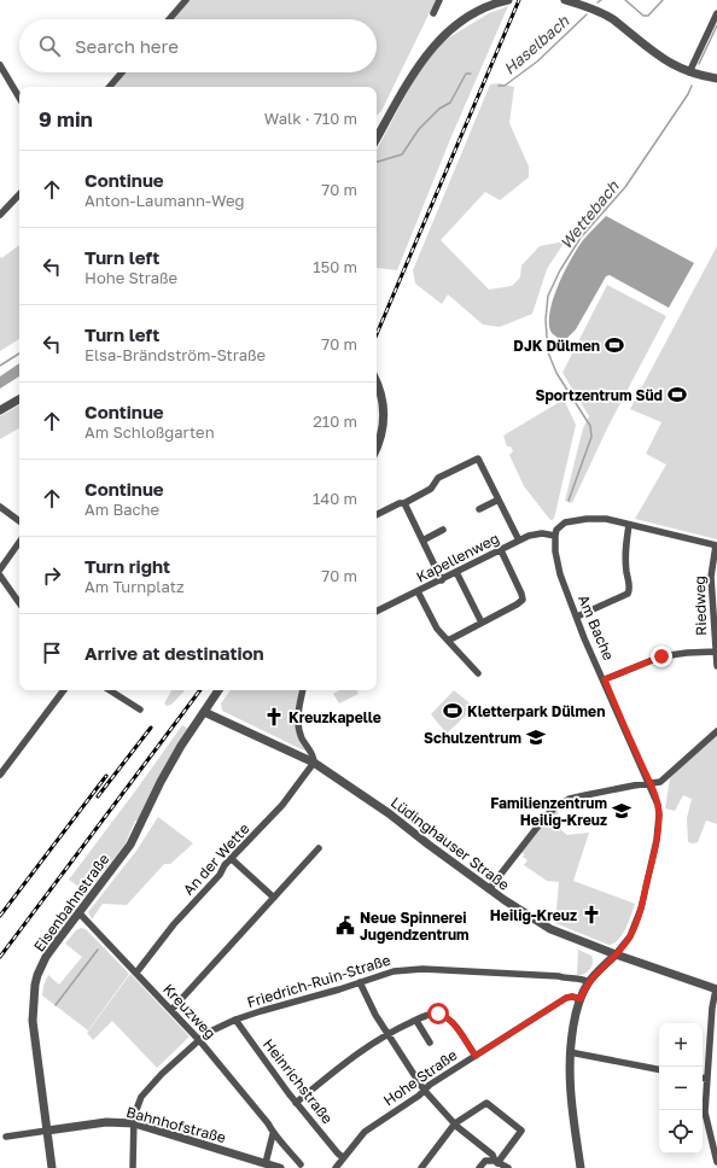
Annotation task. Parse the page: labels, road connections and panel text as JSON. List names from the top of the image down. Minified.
{"streets":{"street":["Kapellenweg","Riedweg","Am Bache","Lüdinghauser Straße","An der Wette","Eisenbahnstraße","Friedrich-Ruin-Straße","Kreuzweg","Hohe Straße","Heinrichstraße","Bahnhofstraße"]},"crossings":[["Kapellenweg","Riedweg"],["Kapellenweg","Am Bache"],["Am Bache","Lüdinghauser Straße"],["Lüdinghauser Straße","An der Wette"],["Lüdinghauser Straße","Eisenbahnstraße"],["An der Wette","Kreuzweg"],["Eisenbahnstraße","Kreuzweg"],["Eisenbahnstraße","Bahnhofstraße"],["Friedrich-Ruin-Straße","Kreuzweg"],["Friedrich-Ruin-Straße","Heinrichstraße"],["Friedrich-Ruin-Straße","Bahnhofstraße"],["Hohe Straße","Heinrichstraße"]],"water":["Haselbach","Wettebach"],"places":{"sports":["DJK Dülmen","Sportzentrum Süd","Kletterpark Dülmen"],"church":["Kreuzkapelle","Heilig-Kreuz"],"school or university":["Schulzentrum","Familienzentrum Heilig-Kreuz"],"public building":["Neue Spinnerei Jugendzentrum"]},"page":{"search":"Search here","heading":["9 min","Walk · 710 m"],"list":[["Continue","Anton-Laumann-Weg","70 m"],["Turn left","Hohe Straße","150 m"],["Turn left","Elsa-Brändström-Straße","70 m"],["Continue","Am Schloßgarten","210 m"],["Continue","Am Bache","140 m"],["Turn right","Am Turnplatz","70 m"],"Arrive at destination"],"map_buttons":["+","−"]}}
